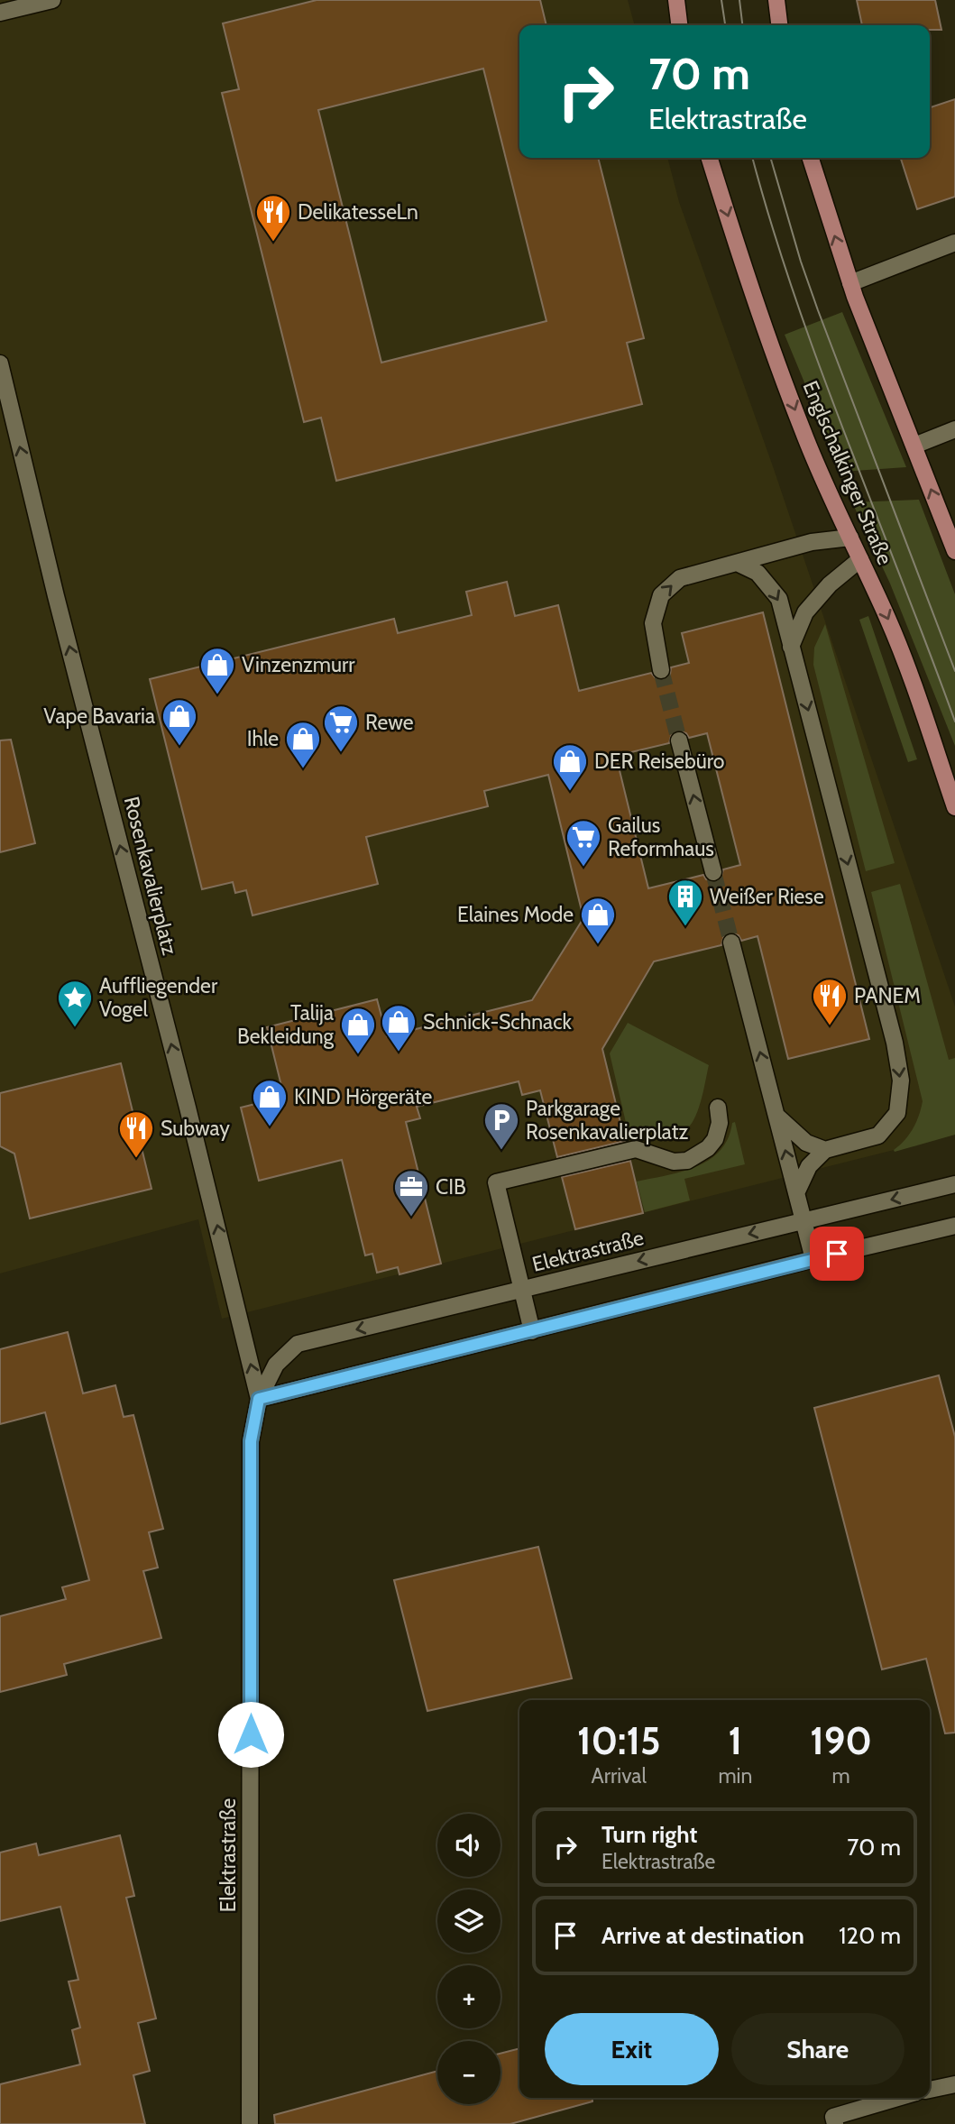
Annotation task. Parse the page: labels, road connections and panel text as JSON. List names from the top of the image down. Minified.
{"streets":{"main road":["Englschalkinger Straße"],"street":["Rosenkavalierplatz","Elektrastraße"]},"crossings":[["Rosenkavalierplatz","Elektrastraße"]],"one_way":["Rosenkavalierplatz"],"places":{"restaurant":["DelikatesseLn","PANEM","Subway"],"shop":["Vinzenzmurr","Vape Bavaria","Ihle","DER Reisebüro","Elaines Mode","Schnick-Schnack","Talija Bekleidung","KIND Hörgeräte"],"supermarket":["Rewe","Gailus Reformhaus"],"building":["Weißer Riese"],"place":["Auffliegender Vogel"],"parking":["Parkgarage Rosenkavalierplatz"],"office":["CIB"]},"page":{"turn":["70 m","Elektrastraße"],"eta":["10:15","Arrival","1","min","190","m"],"list":[{"name":"Turn right","note":"Elektrastraße","value":"70 m"},{"name":"Arrive at destination","value":"120 m"}],"map_buttons":["+","−"],"buttons":["Exit","Share"]}}
